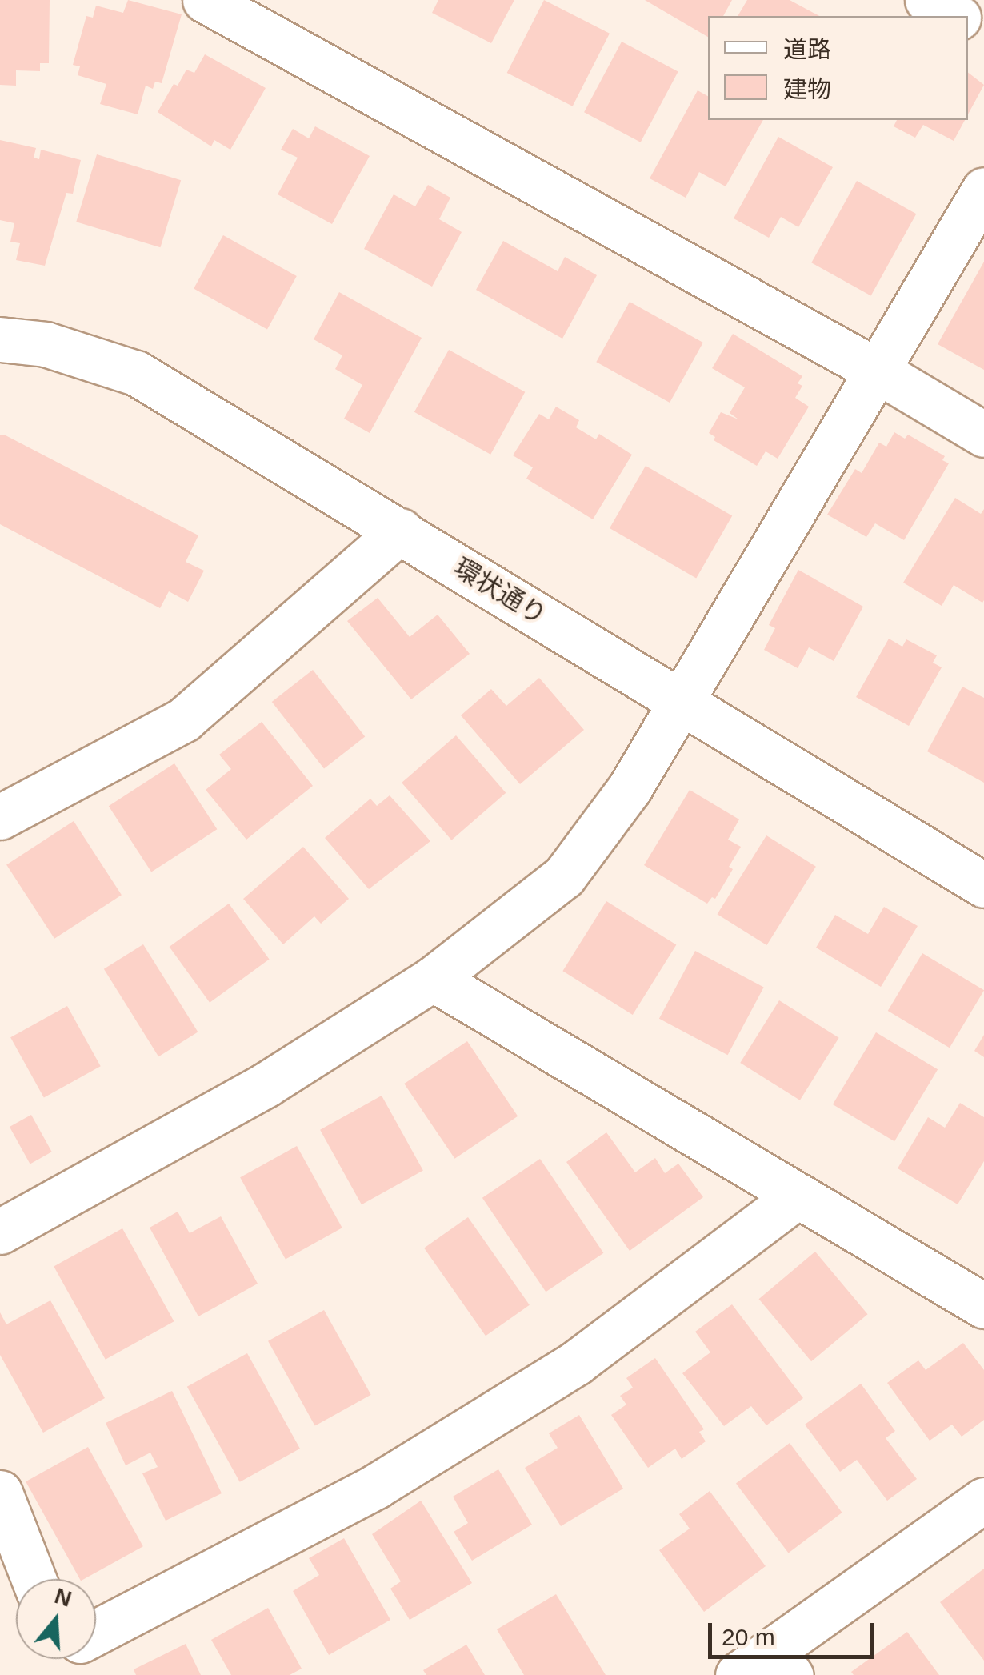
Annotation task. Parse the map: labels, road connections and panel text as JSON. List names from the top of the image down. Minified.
{"streets":{"street":["環状通り"]},"legend":["道路","建物"],"scale_bar":"20 m","north":"top"}
